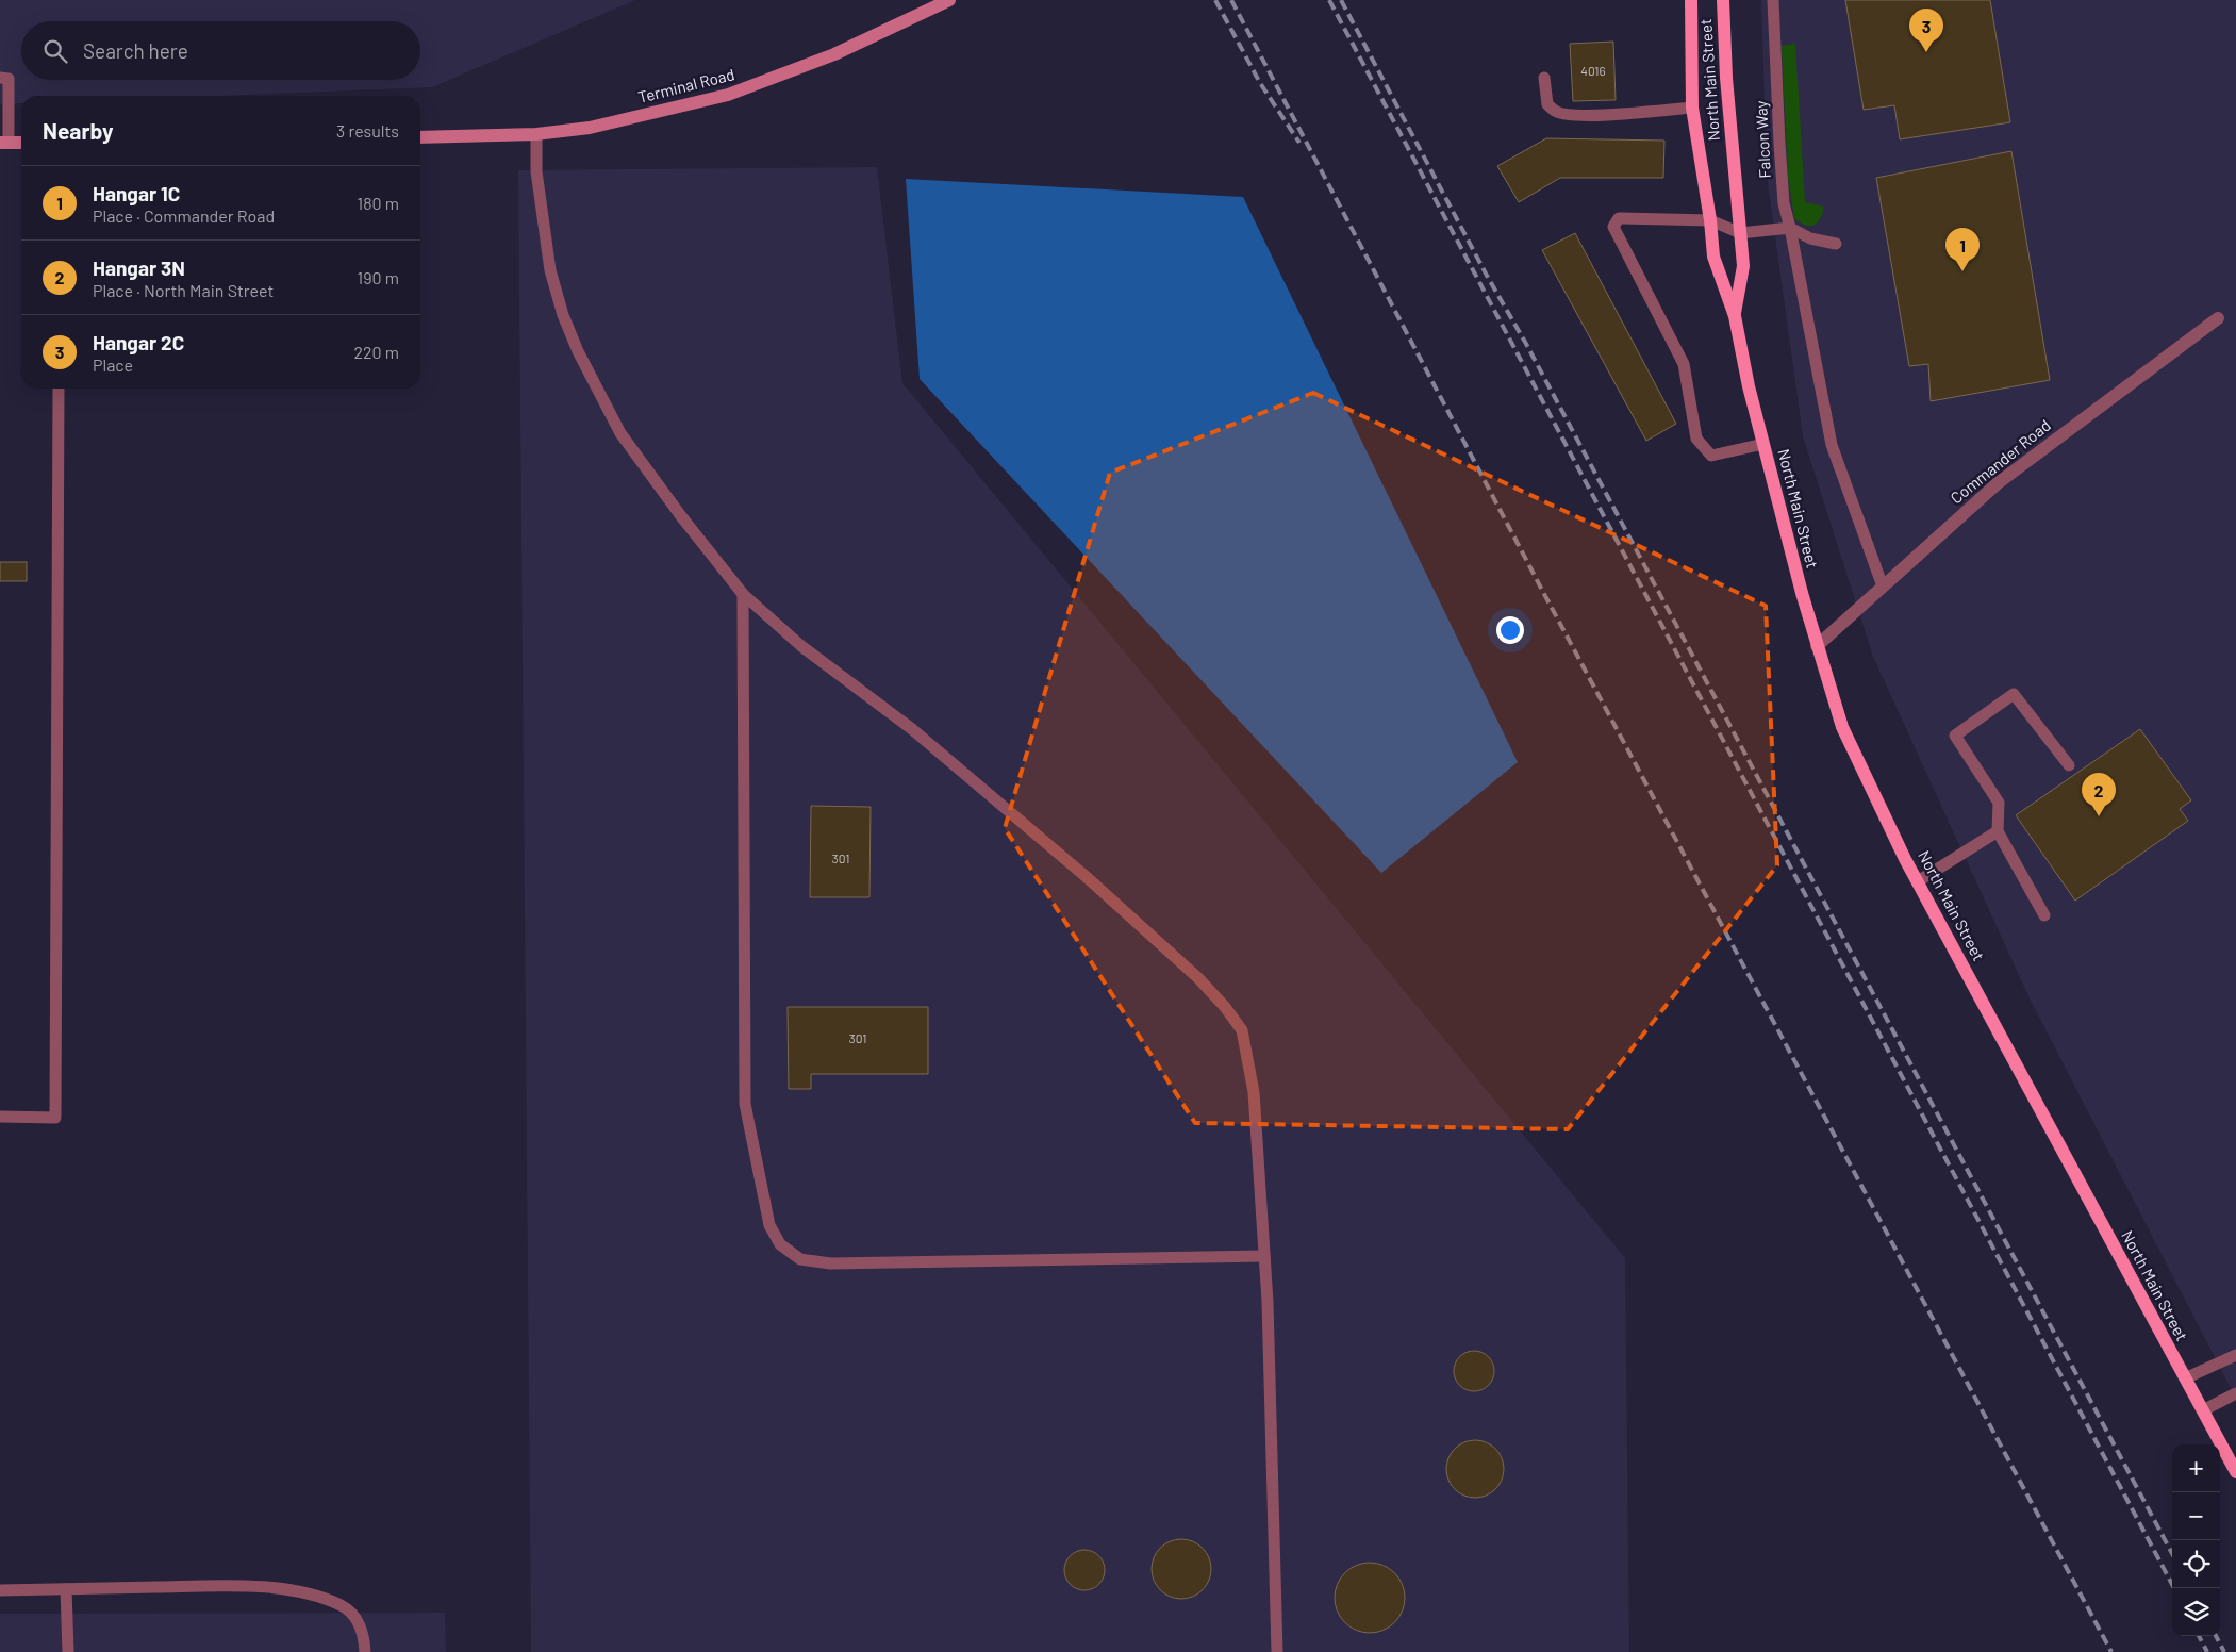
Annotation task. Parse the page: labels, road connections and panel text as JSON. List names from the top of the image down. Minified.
{"streets":{"main road":["North Main Street","Terminal Road"],"street":["Commander Road"],"lane":["Falcon Way"]},"crossings":[["North Main Street","Commander Road"],["Falcon Way","Commander Road"]],"house_numbers":["4016","301","301"],"page":{"pins":["3","1","2"],"search":"Search here","heading":["Nearby","3 results"],"list":[{"mark":"1","name":"Hangar 1C","note":"Place · Commander Road","value":"180 m"},{"mark":"2","name":"Hangar 3N","note":"Place · North Main Street","value":"190 m"},{"mark":"3","name":"Hangar 2C","note":"Place","value":"220 m"}],"map_buttons":["+","−"]}}
